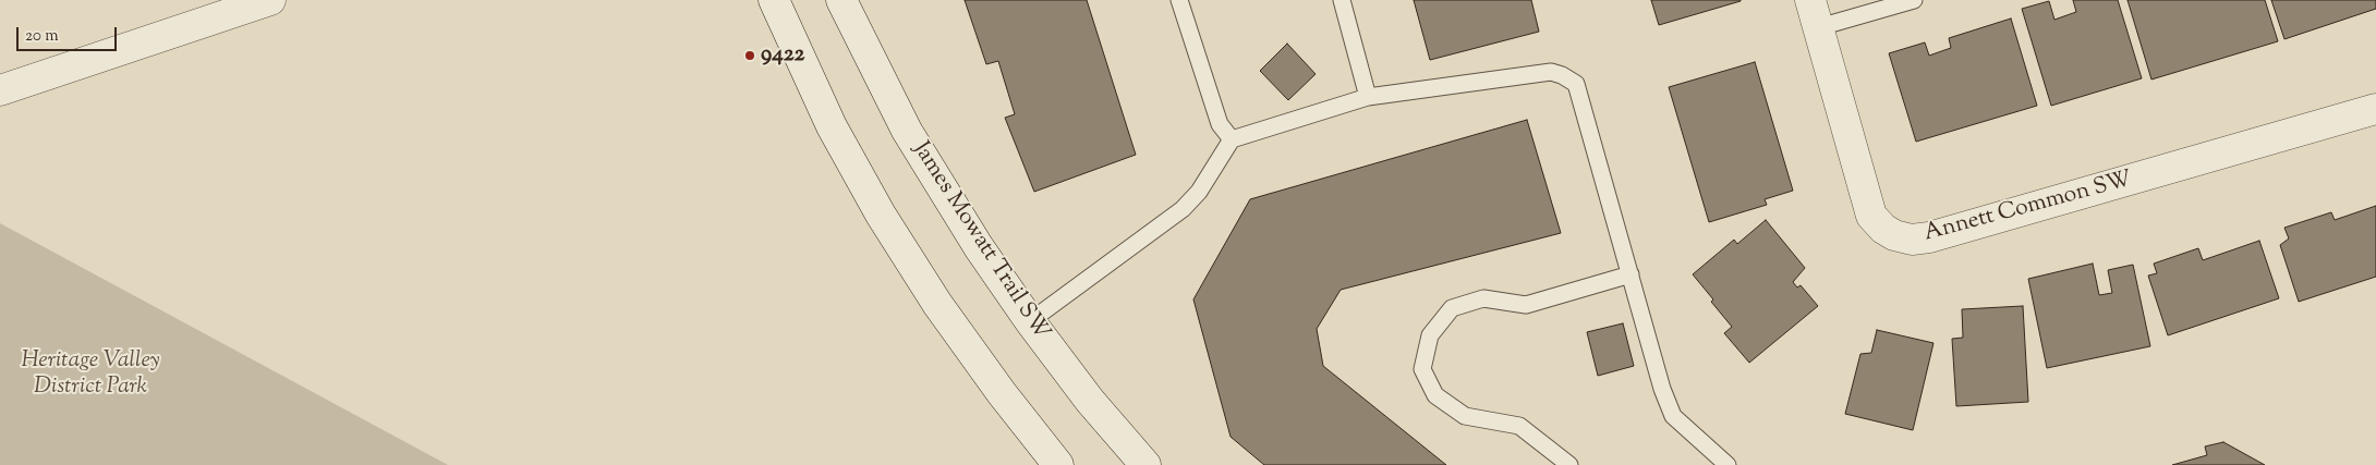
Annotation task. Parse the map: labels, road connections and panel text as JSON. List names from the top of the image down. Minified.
{"streets":{"main road":["Annett Common SW","James Mowatt Trail SW"]},"parks":["Heritage Valley District Park"],"places":["9422"],"scale_bar":"20 m"}
